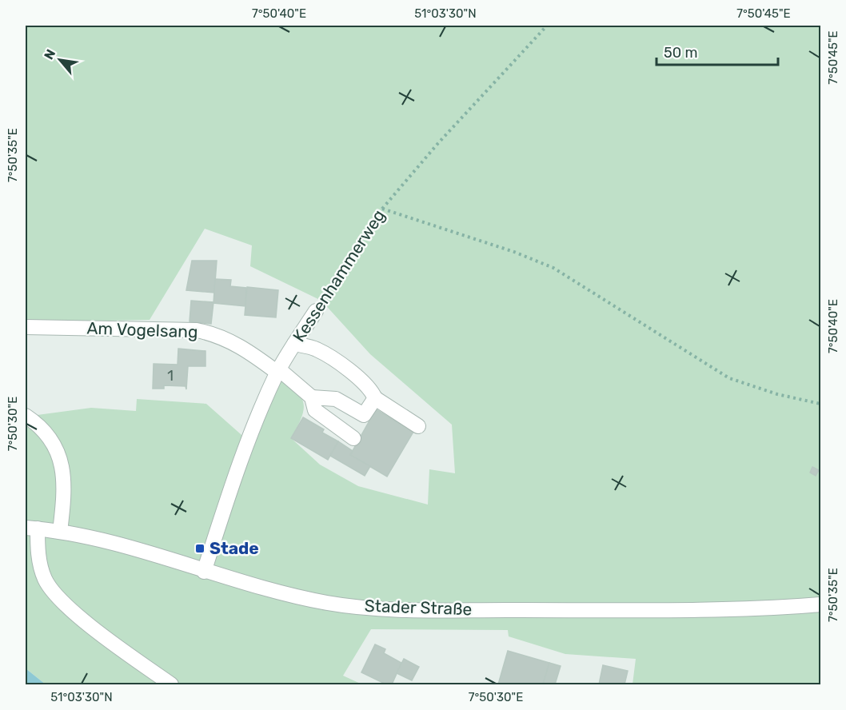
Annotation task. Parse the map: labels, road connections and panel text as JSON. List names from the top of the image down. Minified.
{"streets":{"street":["Kessenhammerweg","Am Vogelsang","Stader Straße"]},"crossings":[["Kessenhammerweg","Am Vogelsang"],["Kessenhammerweg","Stader Straße"]],"places":{"transit":["Stade"]},"house_numbers":["1"],"scale_bar":"50 m","north":"top left","coordinates":["7°50'40\"E","51°03'30\"N","7°50'45\"E","7°50'35\"E","7°50'30\"E"]}
